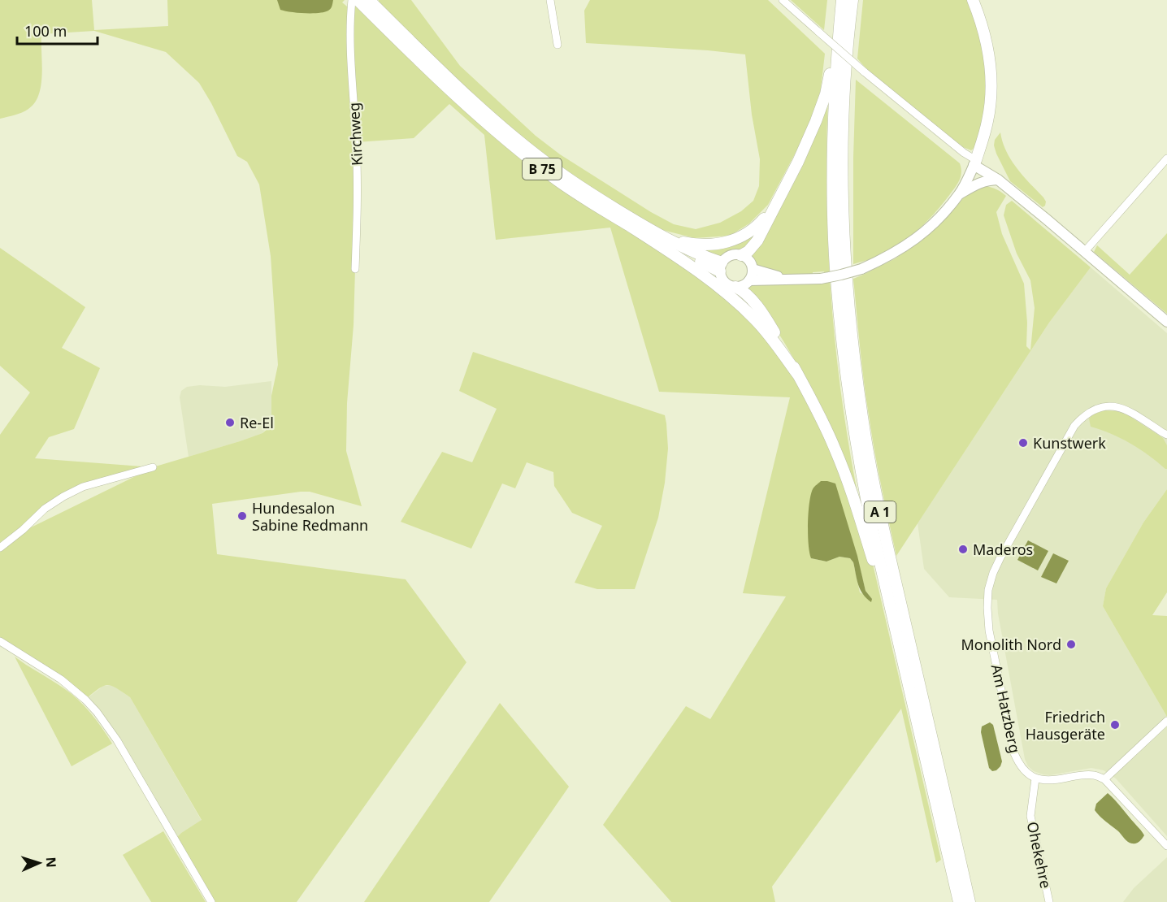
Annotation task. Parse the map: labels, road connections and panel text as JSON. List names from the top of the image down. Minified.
{"streets":{"highway":["B 75","A 1"],"street":["Kirchweg","Am Hatzberg","Ohekehre"]},"crossings":[["Am Hatzberg","Ohekehre"]],"places":["Re-El","Kunstwerk","Hundesalon Sabine Redmann","Maderos","Monolith Nord","Friedrich Hausgeräte"],"scale_bar":"100 m","north":"right"}
